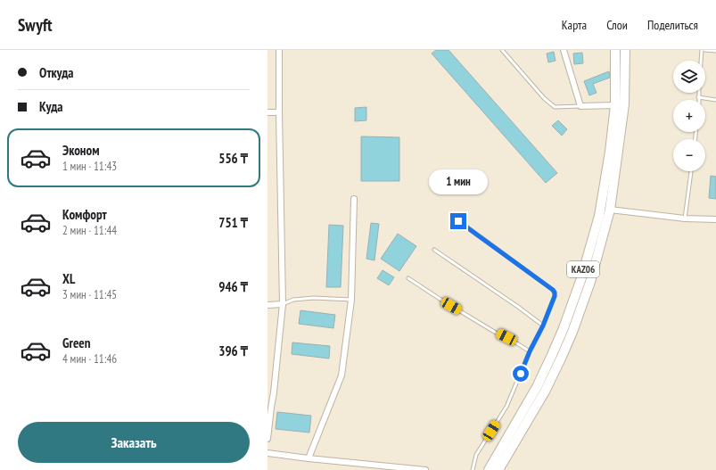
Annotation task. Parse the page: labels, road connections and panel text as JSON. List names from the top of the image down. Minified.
{"streets":{"highway":["KАZ06"]},"page":{"header":"Swyft","nav":["Карта","Слои","Поделиться"],"banner":["Откуда","Куда"],"map_buttons":["+","−"],"list":[{"name":"Эконом","note":"1 мин · 11:43","value":"556 ₸"},{"name":"Комфорт","note":"2 мин · 11:44","value":"751 ₸"},{"name":"XL","note":"3 мин · 11:45","value":"946 ₸"},{"name":"Green","note":"4 мин · 11:46","value":"396 ₸"}],"bubble":"1 мин","buttons":"Заказать"}}
